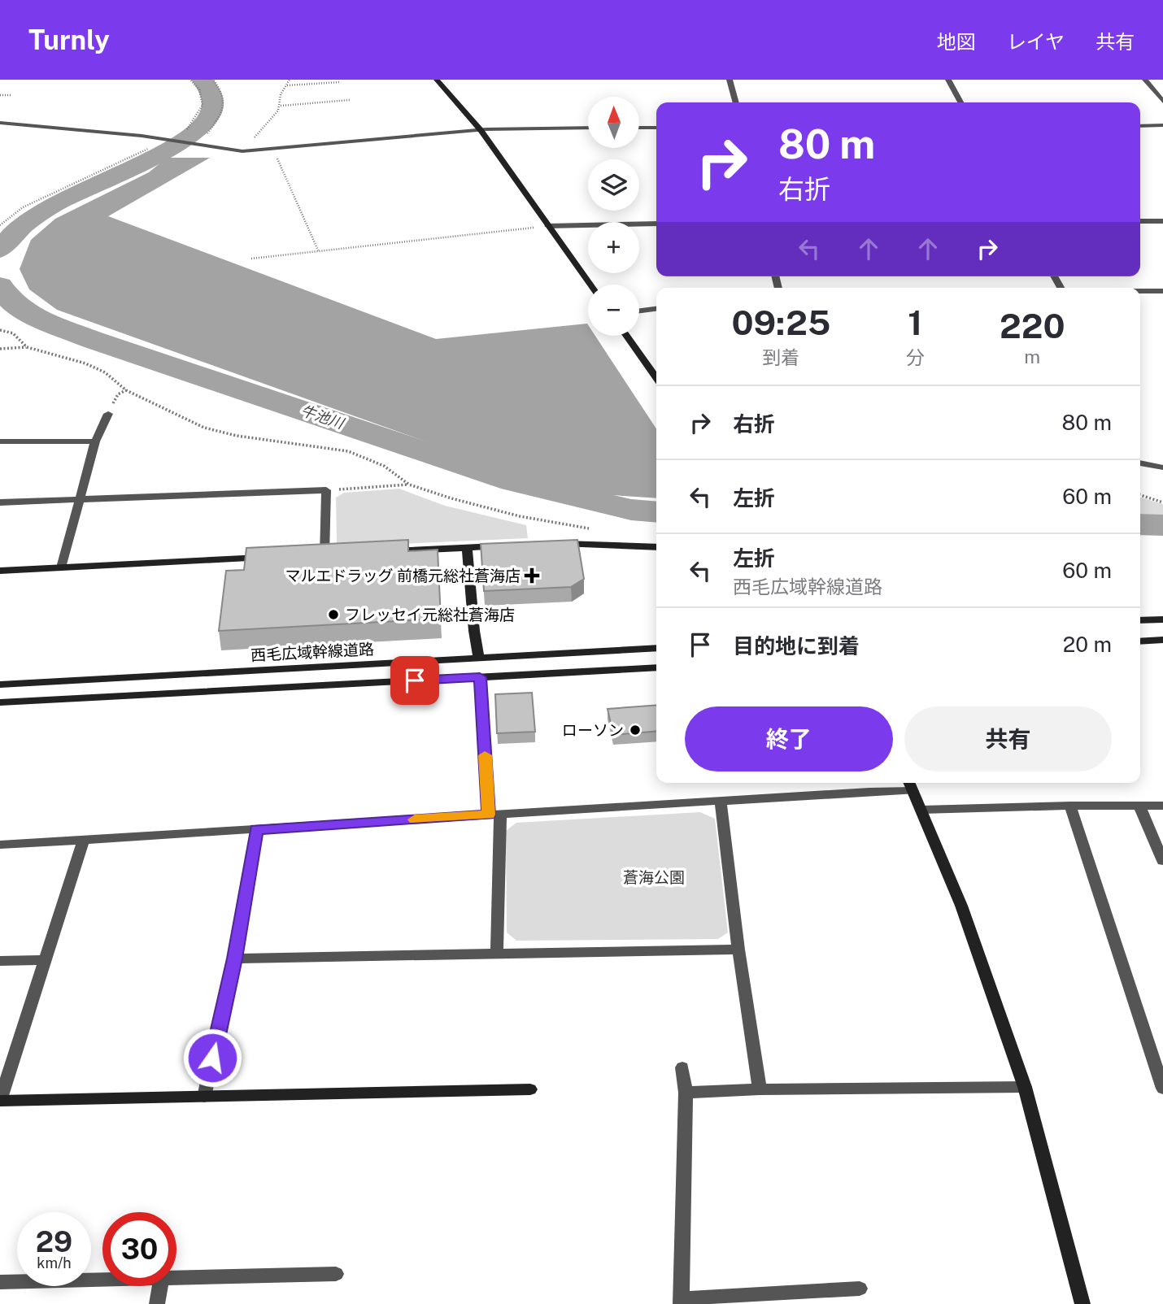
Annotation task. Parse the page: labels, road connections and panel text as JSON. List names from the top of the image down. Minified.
{"streets":{"street":["西毛広域幹線道路"]},"water":["牛池川"],"parks":["蒼海公園"],"places":{"health":["マルエドラッグ 前橋元総社蒼海店"],"other":["フレッセイ元総社蒼海店","ローソン"]},"north":"top","page":{"header":"Turnly","nav":["地図","レイヤ","共有"],"map_buttons":["+","−"],"turn":["80 m","右折"],"eta":["09:25","到着","1","分","220","m"],"list":[{"name":"右折","value":"80 m"},{"name":"左折","value":"60 m"},{"name":"左折","note":"西毛広域幹線道路","value":"60 m"},{"name":"目的地に到着","value":"20 m"}],"buttons":["終了","共有"],"speed":"29 km/h","limit":"30"}}
